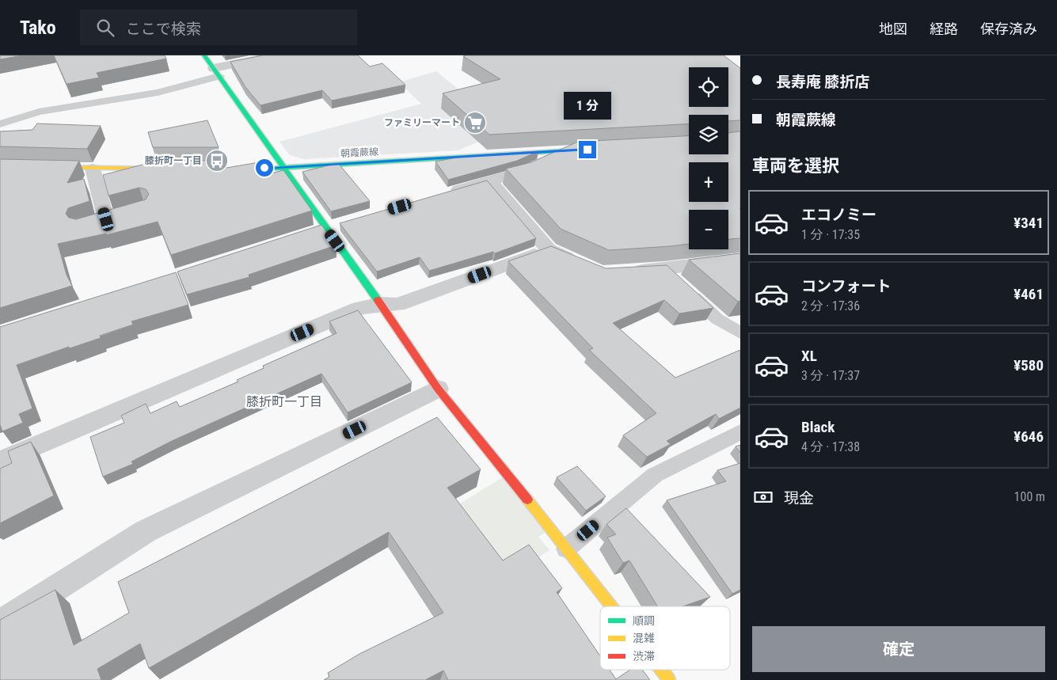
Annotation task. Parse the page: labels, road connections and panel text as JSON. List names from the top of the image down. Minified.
{"streets":{"street":["朝霞蕨線"]},"districts":["膝折町一丁目"],"places":{"supermarket":["ファミリーマート"],"bus stop":["膝折町一丁目"]},"legend":["順調","混雑","渋滞"],"page":{"header":"Tako","search":"ここで検索","nav":["地図","経路","保存済み"],"banner":["長寿庵 膝折店","朝霞蕨線"],"map_buttons":["+","−"],"bubble":"1 分","heading":"車両を選択","list":[{"name":"エコノミー","note":"1 分 · 17:35","value":"¥341"},{"name":"コンフォート","note":"2 分 · 17:36","value":"¥461"},{"name":"XL","note":"3 分 · 17:37","value":"¥580"},{"name":"Black","note":"4 分 · 17:38","value":"¥646"}],"pay":["現金","100 m"],"buttons":"確定"}}
